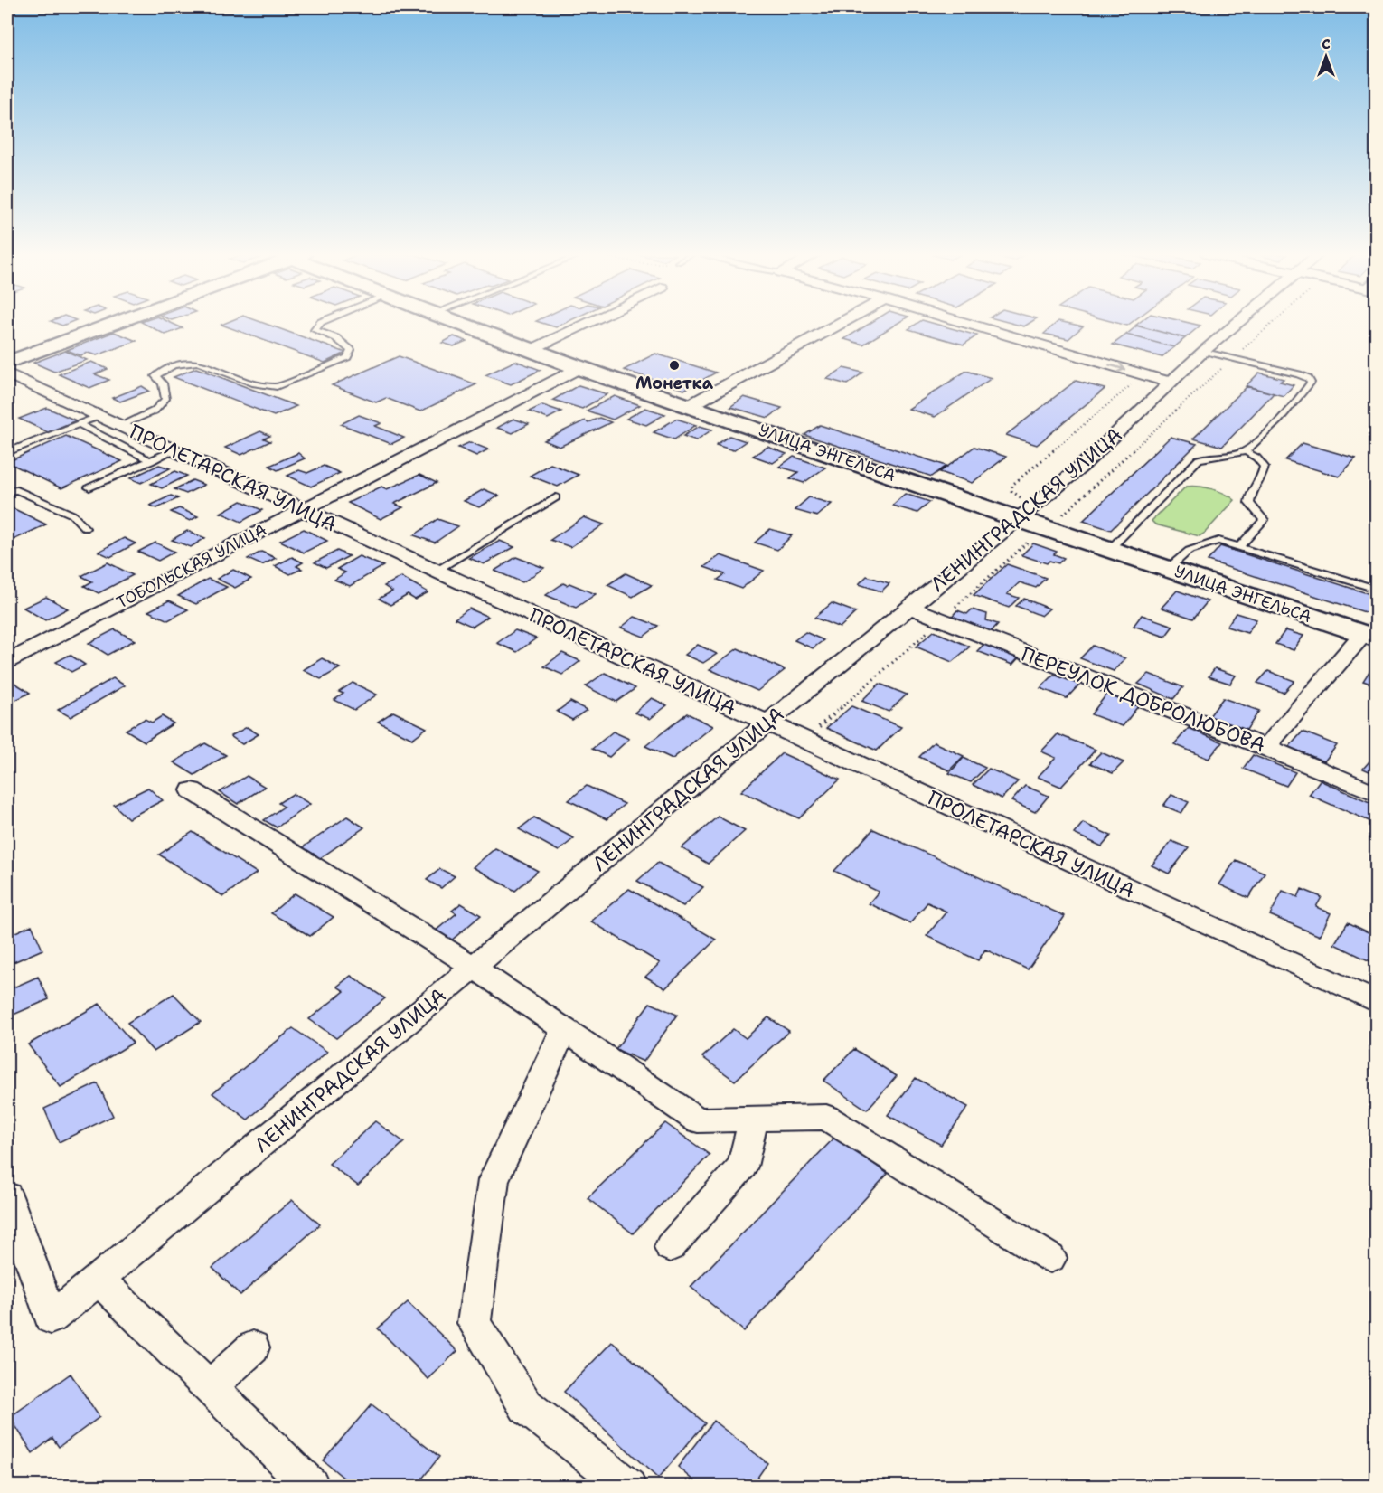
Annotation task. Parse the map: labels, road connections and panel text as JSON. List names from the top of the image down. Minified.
{"streets":{"main road":["УЛИЦА ЭНГЕЛЬСА"],"street":["ПРОЛЕТАРСКАЯ УЛИЦА","ЛЕНИНГРАДСКАЯ УЛИЦА","ТОБОЛЬСКАЯ УЛИЦА","ПЕРЕУЛОК ДОБРОЛЮБОВА"]},"crossings":[["УЛИЦА ЭНГЕЛЬСА","ЛЕНИНГРАДСКАЯ УЛИЦА"],["УЛИЦА ЭНГЕЛЬСА","ТОБОЛЬСКАЯ УЛИЦА"],["ПРОЛЕТАРСКАЯ УЛИЦА","ЛЕНИНГРАДСКАЯ УЛИЦА"],["ПРОЛЕТАРСКАЯ УЛИЦА","ТОБОЛЬСКАЯ УЛИЦА"],["ЛЕНИНГРАДСКАЯ УЛИЦА","ПЕРЕУЛОК ДОБРОЛЮБОВА"]],"places":["Монетка"],"north":"top"}
